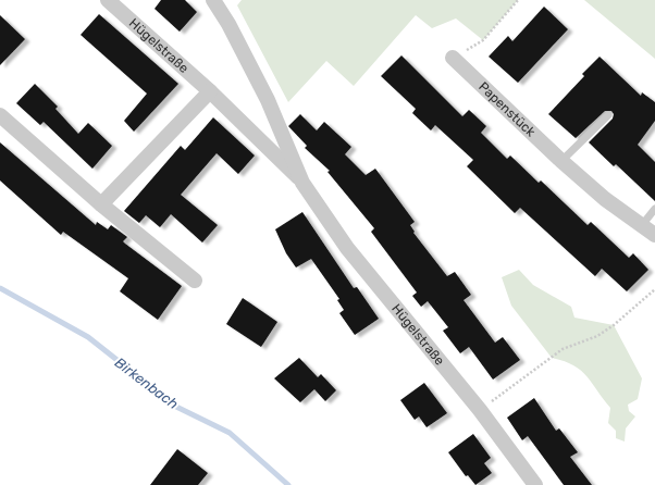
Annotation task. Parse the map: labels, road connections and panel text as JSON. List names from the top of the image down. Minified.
{"streets":{"street":["Hügelstraße","Papenstück"]},"water":["Birkenbach"]}
